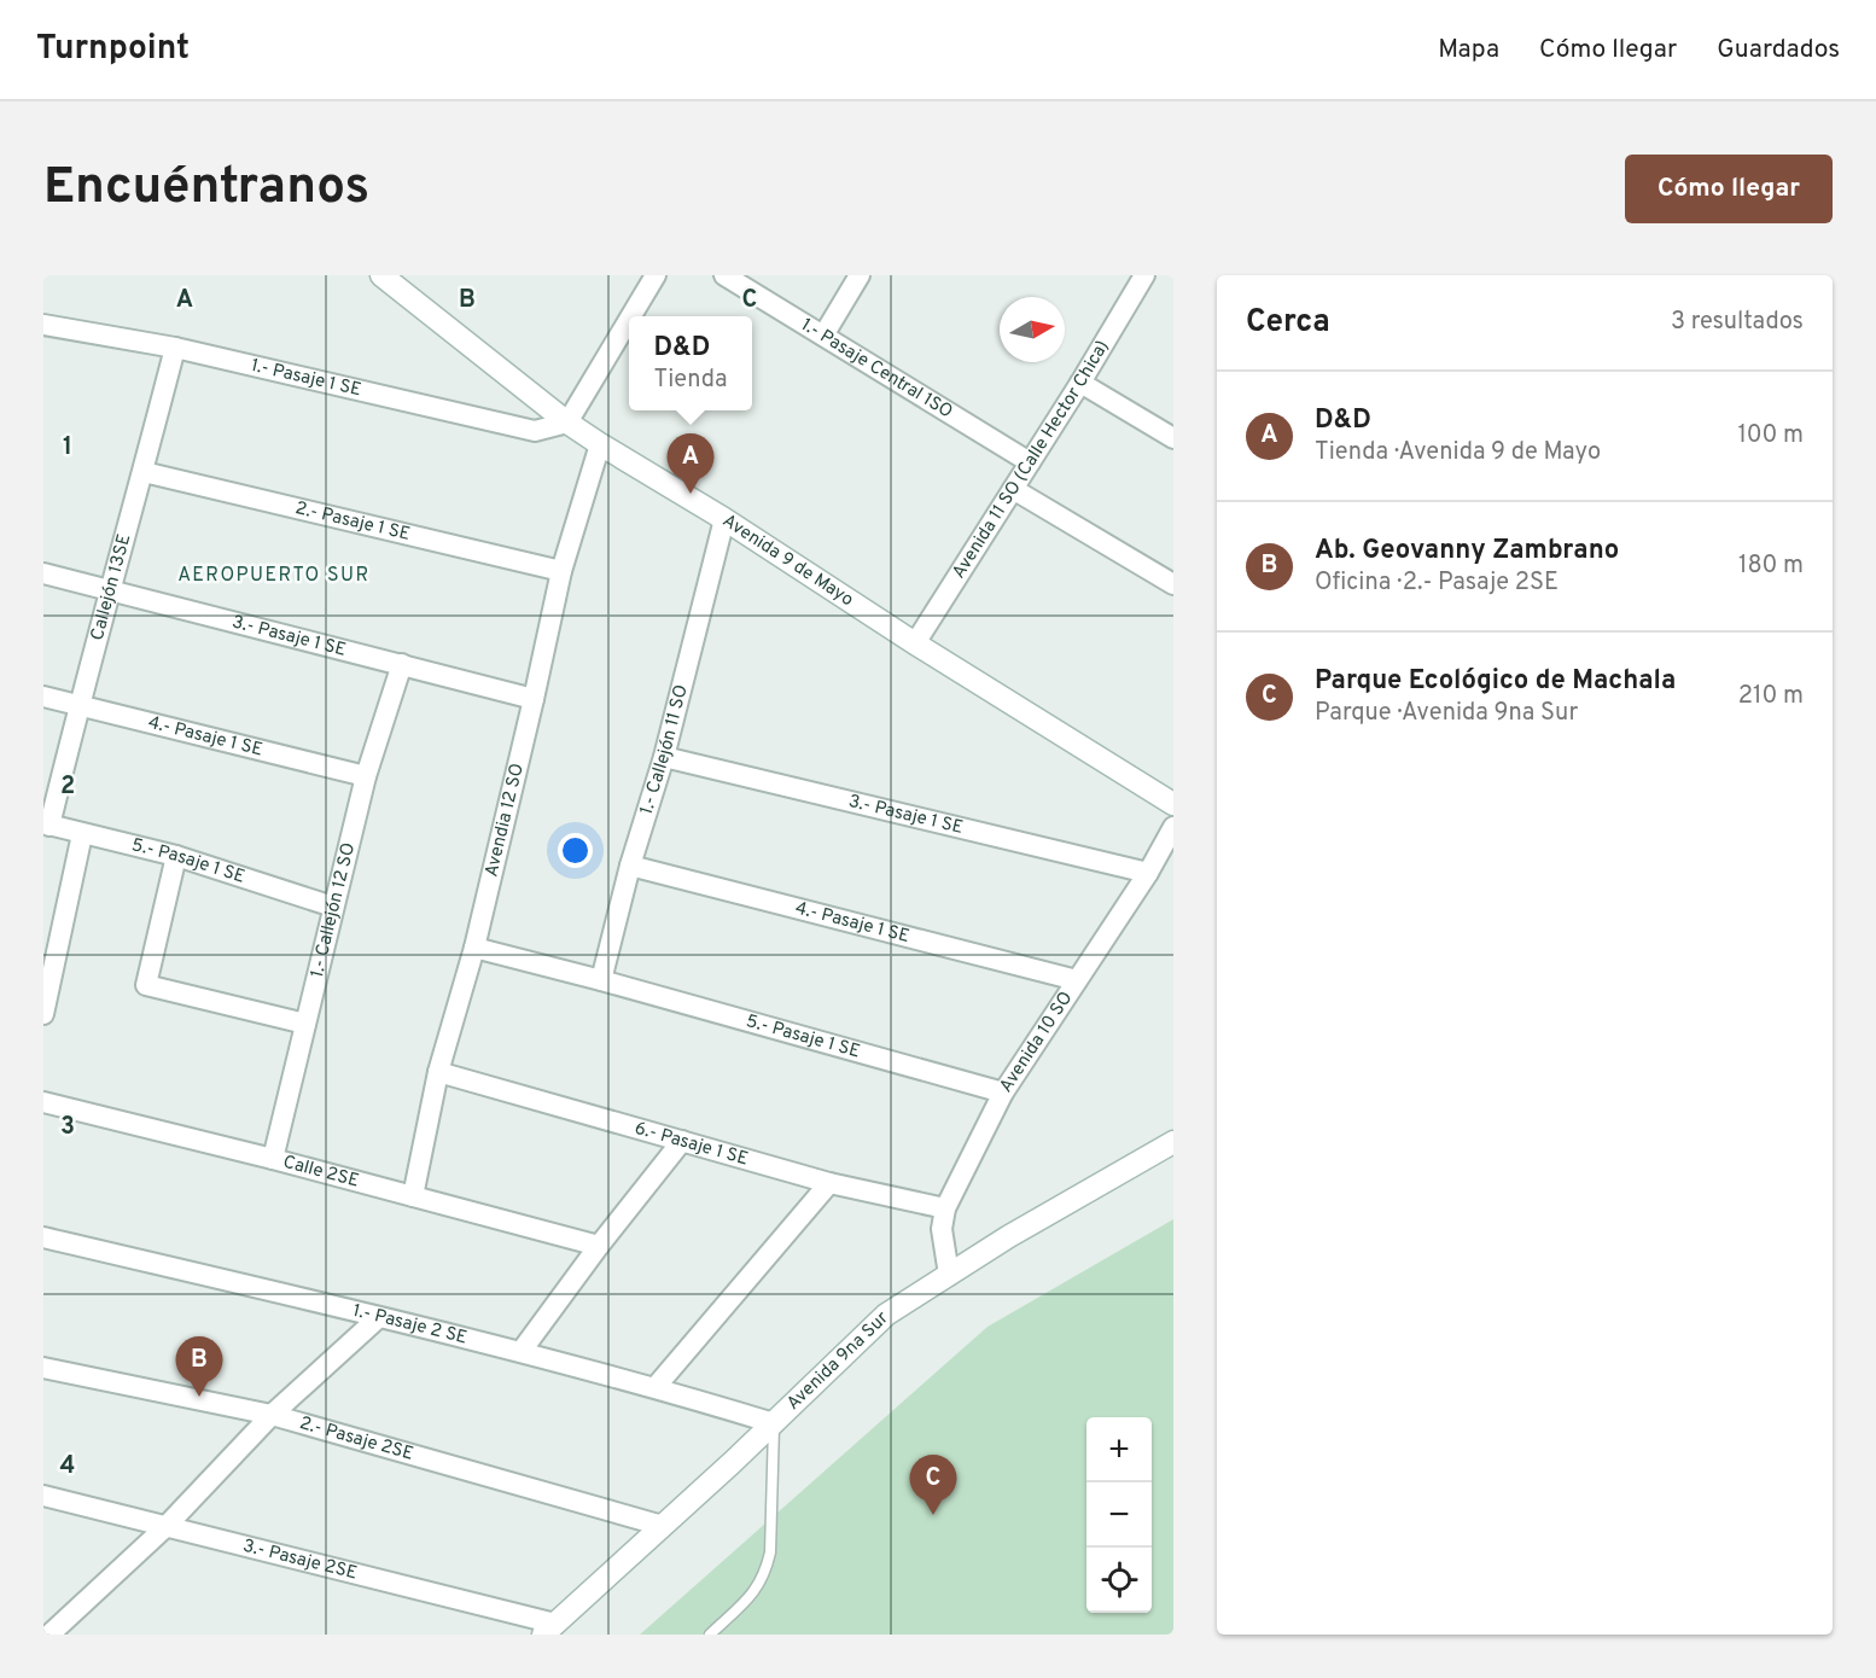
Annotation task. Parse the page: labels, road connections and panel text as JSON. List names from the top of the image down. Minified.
{"streets":{"street":["1.- Pasaje Central 1SO","1.- Pasaje 1 SE","Avenida 11 SO (Calle Hector Chica)","2.- Pasaje 1 SE","Avenida 9 de Mayo","Callejón 13SE","3.- Pasaje 1 SE","4.- Pasaje 1 SE","1.- Callejón 11 SO","Avendia 12 SO","5.- Pasaje 1 SE","1.- Callejón 12 SO","Avenida 10 SO","6.- Pasaje 1 SE","Calle 2SE","1.- Pasaje 2 SE","Avenida 9na Sur","2.- Pasaje 2SE","3.- Pasaje 2SE"]},"crossings":[["1.- Pasaje Central 1SO","Avenida 11 SO (Calle Hector Chica)"],["1.- Pasaje 1 SE","Avenida 9 de Mayo"],["1.- Pasaje 1 SE","Callejón 13SE"],["Avenida 11 SO (Calle Hector Chica)","Avenida 9 de Mayo"],["2.- Pasaje 1 SE","Callejón 13SE"],["2.- Pasaje 1 SE","Avendia 12 SO"],["Avenida 9 de Mayo","1.- Callejón 11 SO"],["Avenida 9 de Mayo","Avendia 12 SO"],["Callejón 13SE","3.- Pasaje 1 SE"],["Callejón 13SE","4.- Pasaje 1 SE"],["Callejón 13SE","5.- Pasaje 1 SE"],["3.- Pasaje 1 SE","1.- Callejón 11 SO"],["3.- Pasaje 1 SE","Avendia 12 SO"],["3.- Pasaje 1 SE","1.- Callejón 12 SO"],["3.- Pasaje 1 SE","Avenida 10 SO"],["4.- Pasaje 1 SE","1.- Callejón 11 SO"],["4.- Pasaje 1 SE","1.- Callejón 12 SO"],["4.- Pasaje 1 SE","Avenida 10 SO"],["1.- Callejón 11 SO","5.- Pasaje 1 SE"],["Avendia 12 SO","5.- Pasaje 1 SE"],["Avendia 12 SO","6.- Pasaje 1 SE"],["Avendia 12 SO","Calle 2SE"],["5.- Pasaje 1 SE","1.- Callejón 12 SO"],["5.- Pasaje 1 SE","Avenida 10 SO"],["1.- Callejón 12 SO","Calle 2SE"],["Avenida 10 SO","6.- Pasaje 1 SE"],["Avenida 10 SO","Avenida 9na Sur"],["1.- Pasaje 2 SE","Avenida 9na Sur"],["Avenida 9na Sur","2.- Pasaje 2SE"],["Avenida 9na Sur","3.- Pasaje 2SE"]],"districts":["AEROPUERTO SUR"],"north":"right","page":{"header":"Turnpoint","nav":["Mapa","Cómo llegar","Guardados"],"buttons":"Cómo llegar","title":"Encuéntranos","heading":["Cerca","3 resultados"],"popup":["D&D","Tienda"],"list":[{"mark":"A","name":"D&D","note":"Tienda · Avenida 9 de Mayo","value":"100 m"},{"mark":"B","name":"Ab. Geovanny Zambrano","note":"Oficina · 2.- Pasaje 2SE","value":"180 m"},{"mark":"C","name":"Parque Ecológico de Machala","note":"Parque · Avenida 9na Sur","value":"210 m"}],"pins":["A","B","C"],"map_buttons":["+","−"]},"grid":{"columns":["A","B","C"],"rows":["1","2","3","4"]}}
